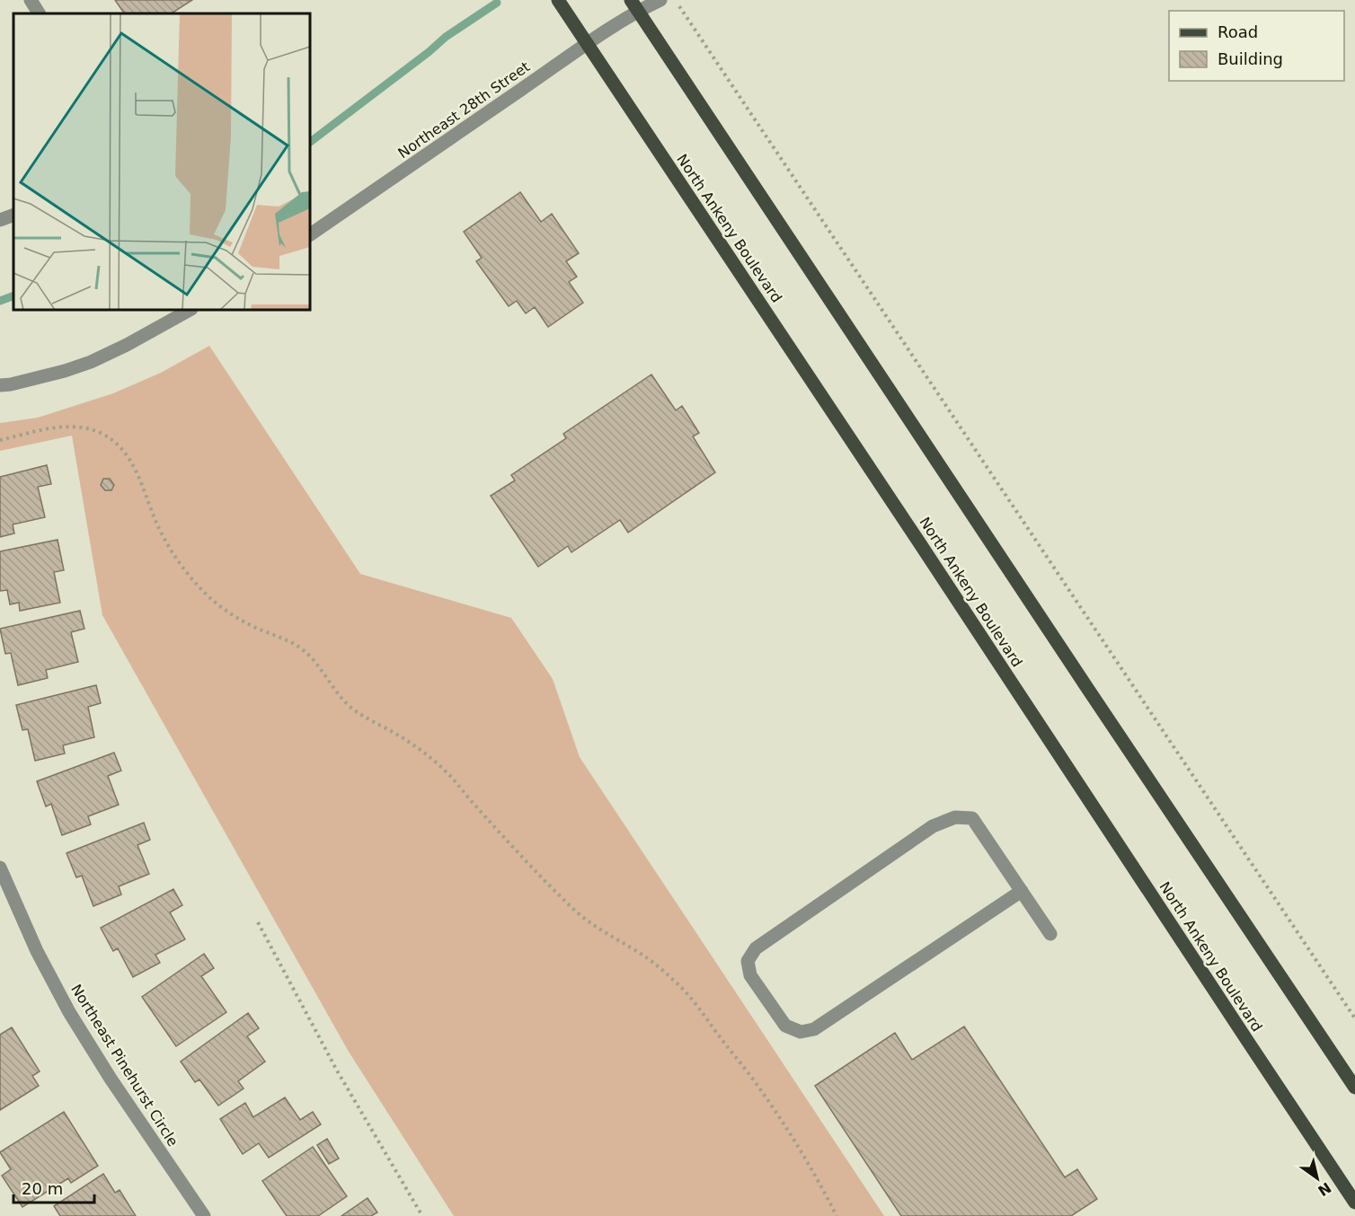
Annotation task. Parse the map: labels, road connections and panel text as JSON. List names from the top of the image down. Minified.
{"streets":{"main road":["North Ankeny Boulevard"],"street":["Northeast 28th Street","Northeast Pinehurst Circle"]},"crossings":[["Northeast 28th Street","North Ankeny Boulevard"]],"legend":["Road","Building"],"scale_bar":"20 m","north":"bottom right"}
